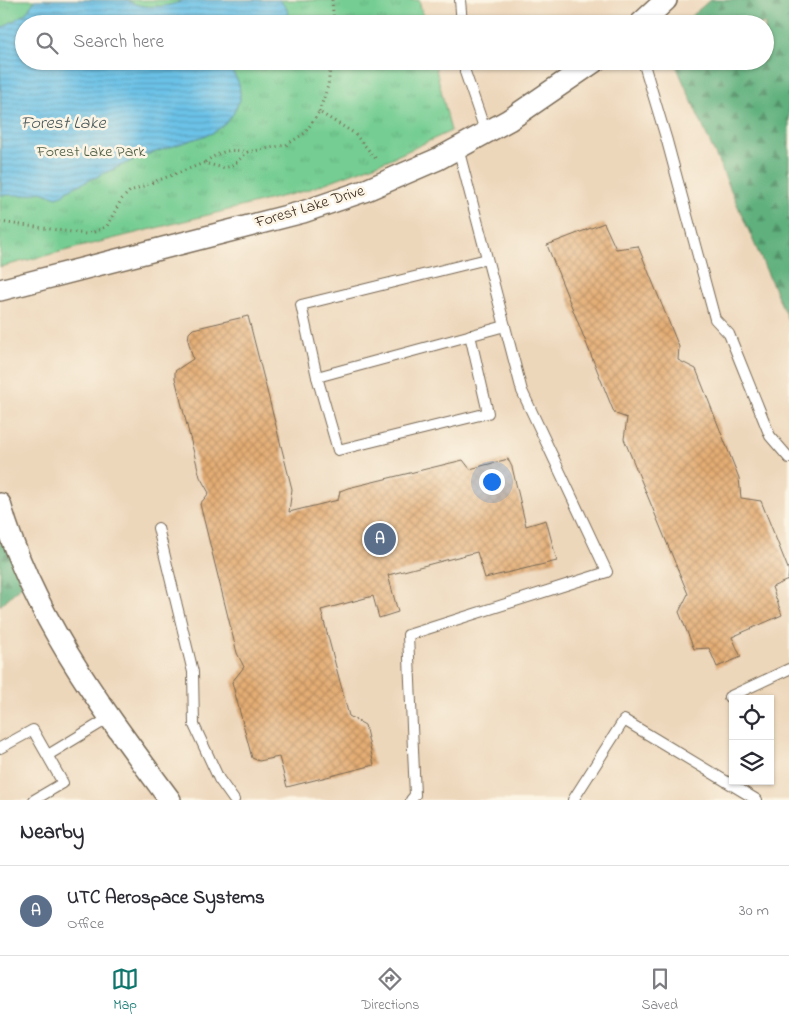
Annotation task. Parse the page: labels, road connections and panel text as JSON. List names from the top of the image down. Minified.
{"streets":{"street":["Forest Lake Drive"]},"water":["Forest Lake"],"parks":["Forest Lake Park"],"page":{"search":"Search here","pins":"A","heading":"Nearby","list":[{"mark":"A","name":"UTC Aerospace Systems","note":"Office","value":"30 m"}],"nav":["Map","Directions","Saved"]}}
